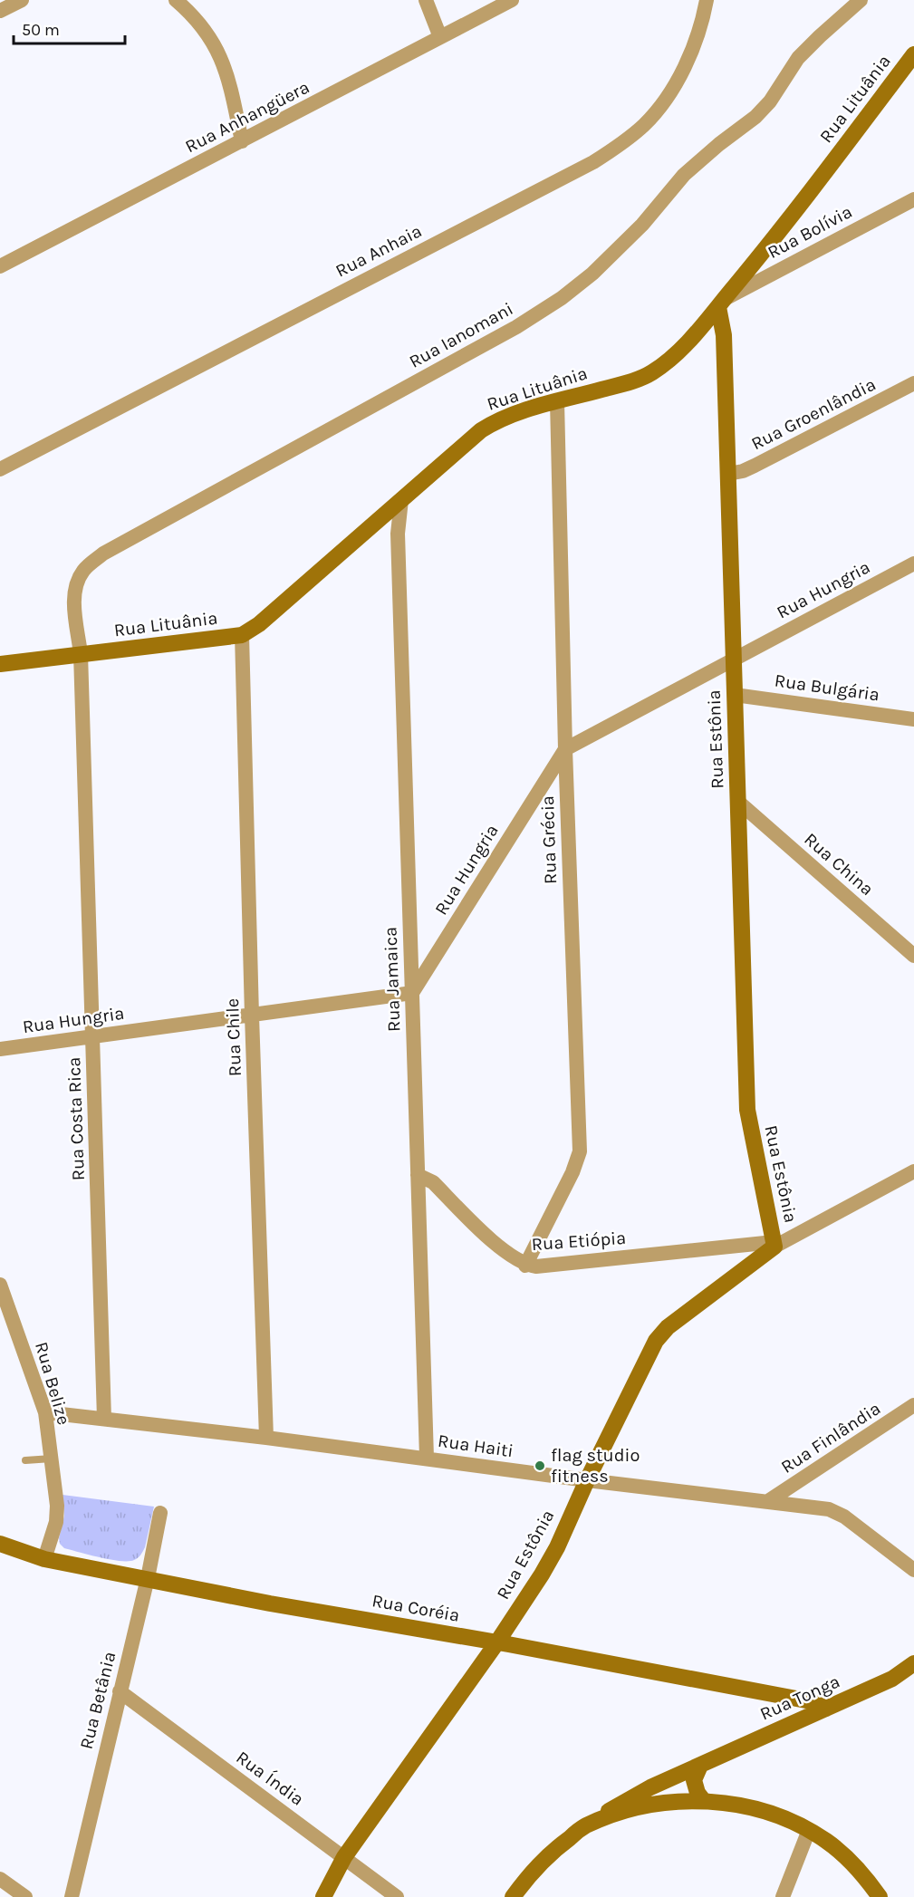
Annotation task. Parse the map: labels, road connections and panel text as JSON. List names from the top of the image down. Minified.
{"streets":{"street":["Rua Lituânia","Rua Anhangüera","Rua Bolívia","Rua Anhaia","Rua Ianomani","Rua Groenlândia","Rua Hungria","Rua Bulgária","Rua Estônia","Rua Grécia","Rua China","Rua Jamaica","Rua Chile","Rua Costa Rica","Rua Etiópia","Rua Belize","Rua Finlândia","Rua Haiti","Rua Coréia","Rua Tonga","Rua Betânia","Rua Índia"]},"crossings":[["Rua Lituânia","Rua Bolívia"],["Rua Lituânia","Rua Ianomani"],["Rua Lituânia","Rua Estônia"],["Rua Lituânia","Rua Grécia"],["Rua Lituânia","Rua Jamaica"],["Rua Lituânia","Rua Chile"],["Rua Lituânia","Rua Costa Rica"],["Rua Bolívia","Rua Estônia"],["Rua Ianomani","Rua Costa Rica"],["Rua Groenlândia","Rua Estônia"],["Rua Hungria","Rua Estônia"],["Rua Hungria","Rua Grécia"],["Rua Hungria","Rua Jamaica"],["Rua Hungria","Rua Chile"],["Rua Hungria","Rua Costa Rica"],["Rua Bulgária","Rua Estônia"],["Rua Estônia","Rua China"],["Rua Estônia","Rua Etiópia"],["Rua Estônia","Rua Haiti"],["Rua Estônia","Rua Coréia"],["Rua Estônia","Rua Índia"],["Rua Grécia","Rua Etiópia"],["Rua Jamaica","Rua Etiópia"],["Rua Jamaica","Rua Haiti"],["Rua Chile","Rua Haiti"],["Rua Costa Rica","Rua Haiti"],["Rua Belize","Rua Haiti"],["Rua Belize","Rua Coréia"],["Rua Finlândia","Rua Haiti"],["Rua Coréia","Rua Tonga"],["Rua Coréia","Rua Betânia"],["Rua Betânia","Rua Índia"]],"places":["flag studio fitness"],"scale_bar":"50 m"}
